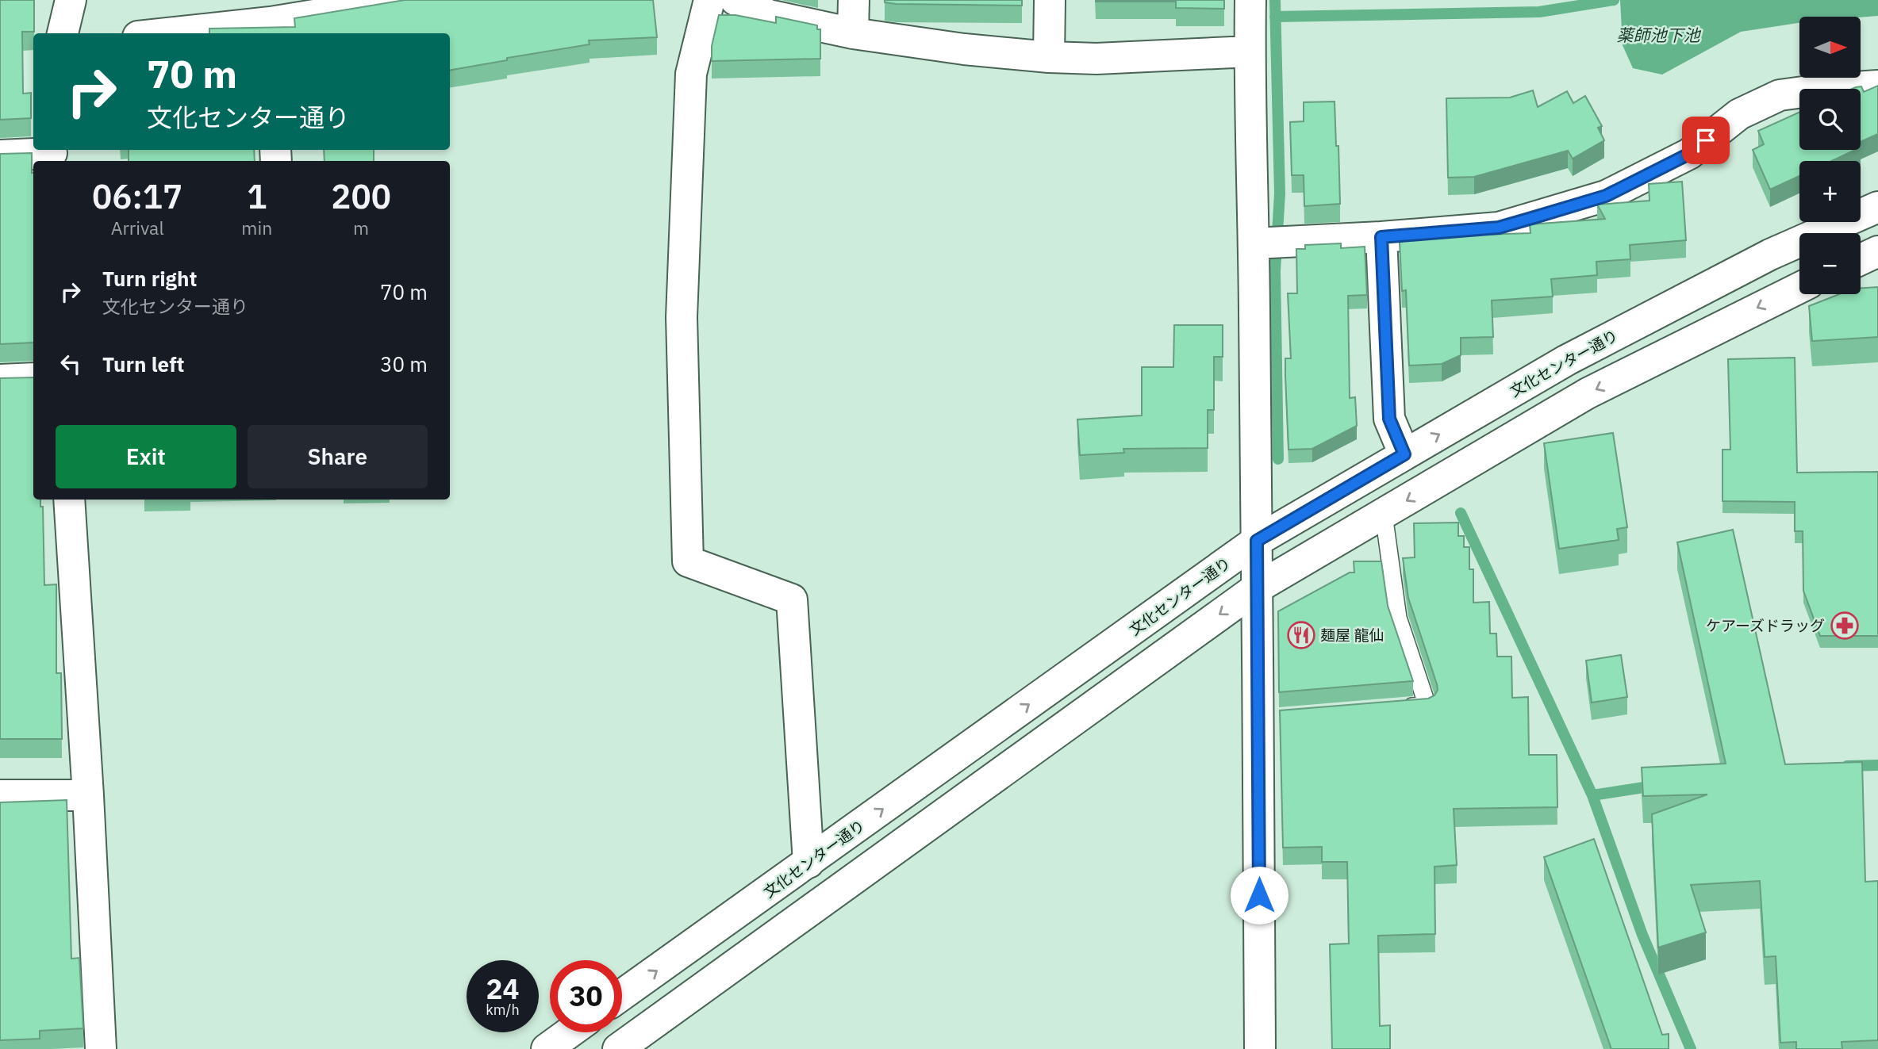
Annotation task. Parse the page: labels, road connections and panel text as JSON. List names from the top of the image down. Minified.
{"streets":{"street":["文化センター通り"]},"water":["薬師池下池"],"places":{"pharmacy":["ケアーズドラッグ"],"restaurant":["麺屋 龍仙"]},"north":"right","page":{"map_buttons":["+","−"],"turn":["70 m","文化センター通り"],"eta":["06:17","Arrival","1","min","200","m"],"list":[{"name":"Turn right","note":"文化センター通り","value":"70 m"},{"name":"Turn left","value":"30 m"}],"buttons":["Exit","Share"],"speed":"24 km/h","limit":"30"}}
